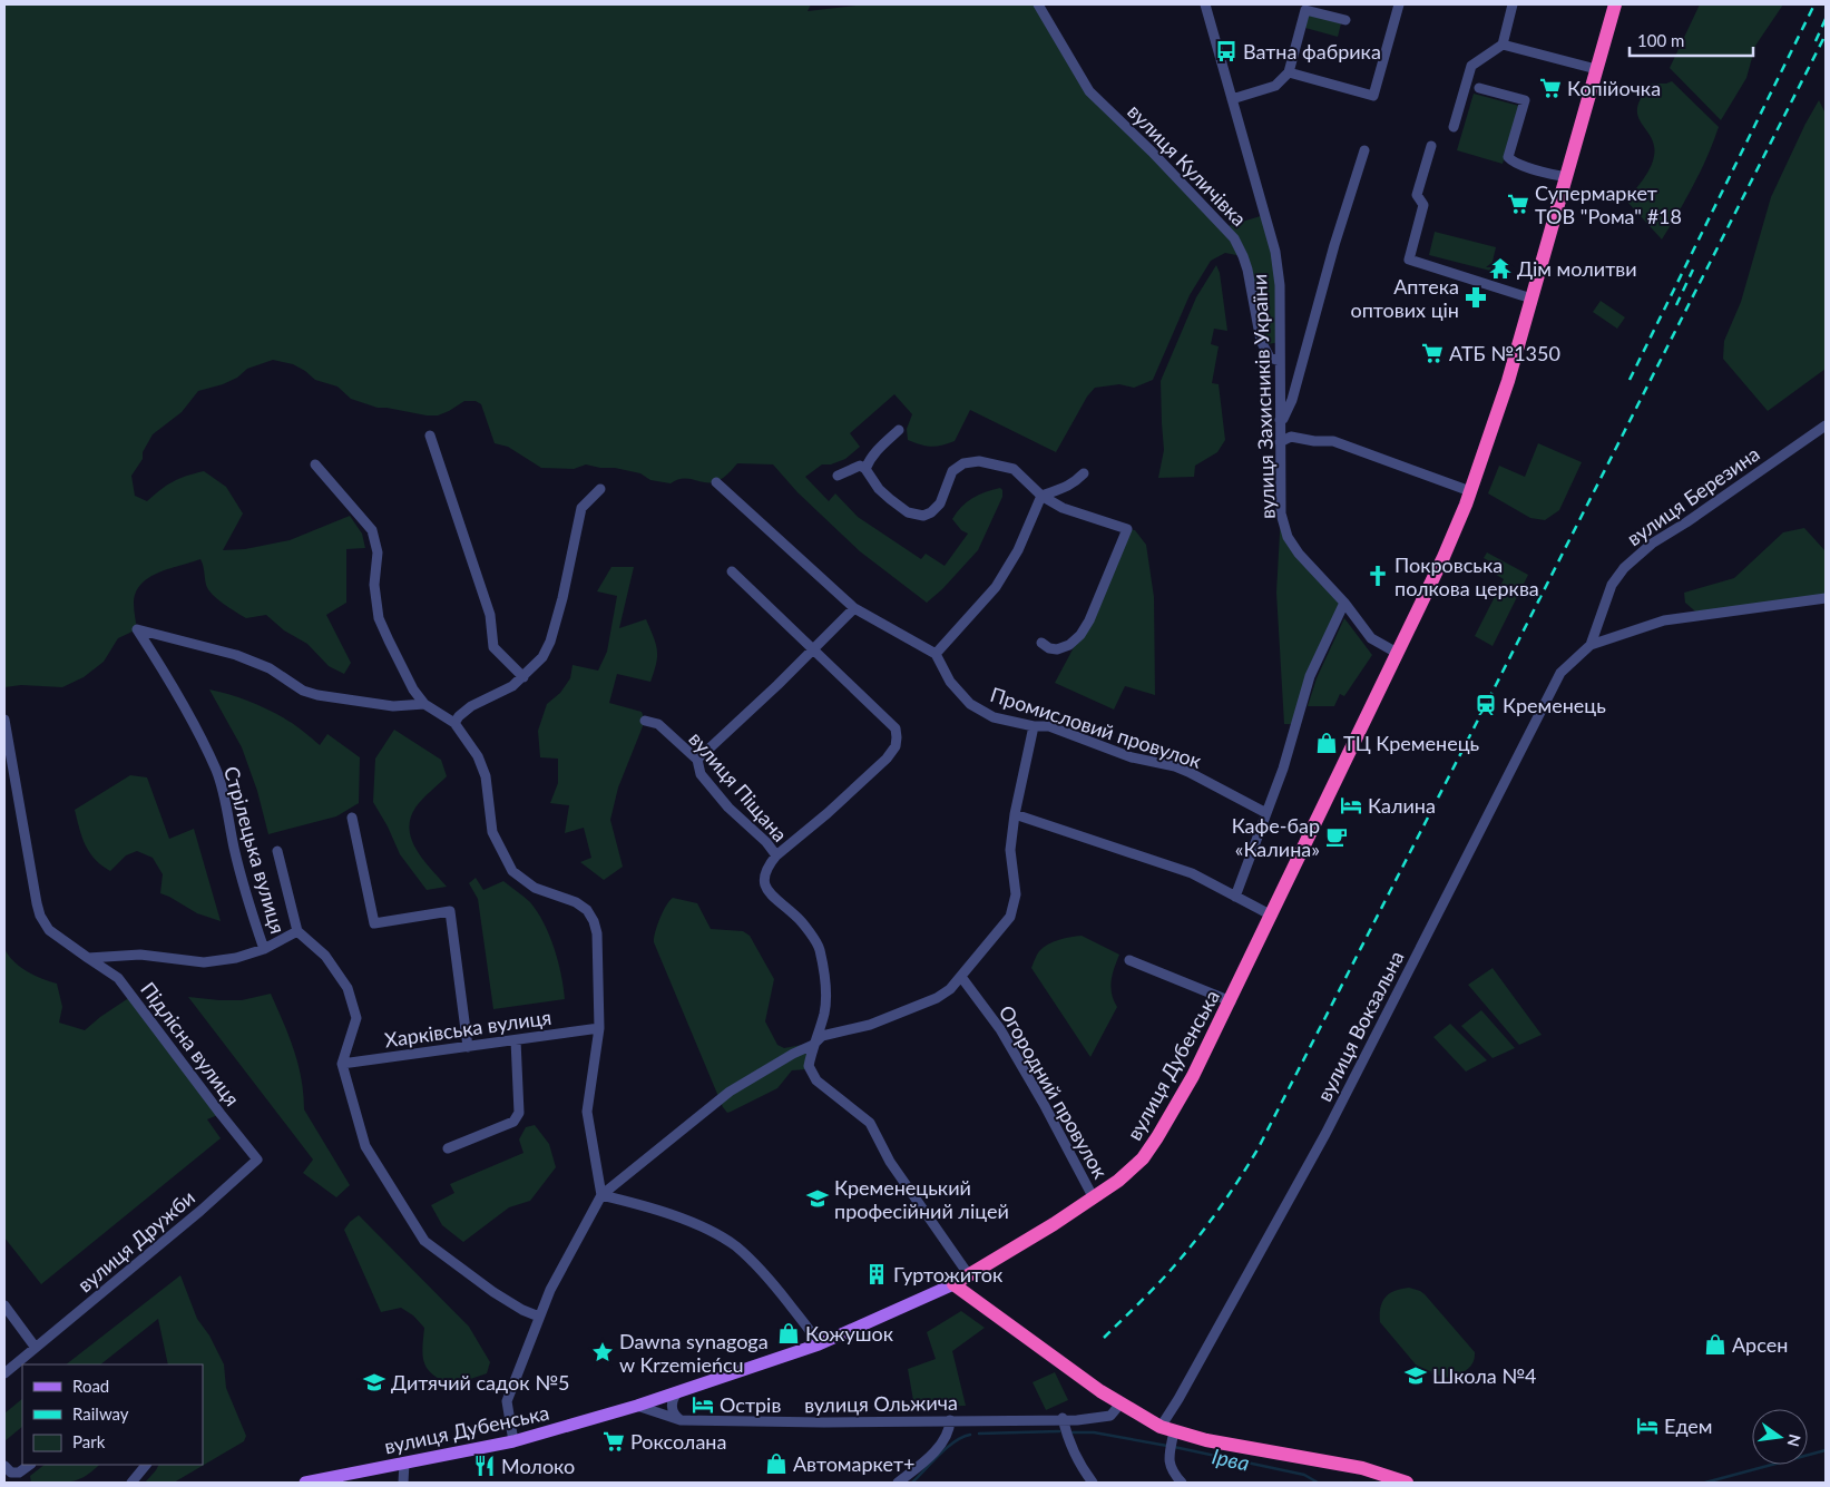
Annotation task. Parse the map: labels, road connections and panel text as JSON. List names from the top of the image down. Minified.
{"streets":{"highway":["вулиця Дубенська"],"street":["вулиця Куличівка","вулиця Захисників України","вулиця Березина","Промисловий провулок","вулиця Піщана","Стрілецька вулиця","вулиця Вокзальна","Харківська вулиця","Підлісна вулиця","Огородний провулок","вулиця Дружби","вулиця Ольжича"]},"crossings":[["вулиця Куличівка","вулиця Захисників України"],["вулиця Захисників України","вулиця Дубенська"],["вулиця Березина","вулиця Вокзальна"],["вулиця Піщана","вулиця Дубенська"],["Стрілецька вулиця","Харківська вулиця"],["Підлісна вулиця","вулиця Дружби"],["вулиця Дубенська","Огородний провулок"],["вулиця Дубенська","вулиця Ольжича"]],"water":["Ірва"],"places":{"bus stop":["Ватна фабрика"],"supermarket":["Копійочка","Супермаркет ТОВ \"Рома\" #18","АТБ №1350","Роксолана"],"temple":["Дім молитви"],"pharmacy":["Аптека оптових цін"],"church":["Покровська полкова церква"],"station":["Кременець"],"shop":["ТЦ Кременець","Кожушок","Арсен","Автомаркет+"],"hotel":["Калина","Острів","Едем"],"cafe":["Кафе-бар «Калина»"],"school or university":["Кременецький професійний ліцей","Школа №4","Дитячий садок №5"],"building":["Гуртожиток"],"place":["Dawna synagoga w Krzemieńcu"],"restaurant":["Молоко"]},"legend":["Road","Railway","Park"],"scale_bar":"100 m","north":"right"}
